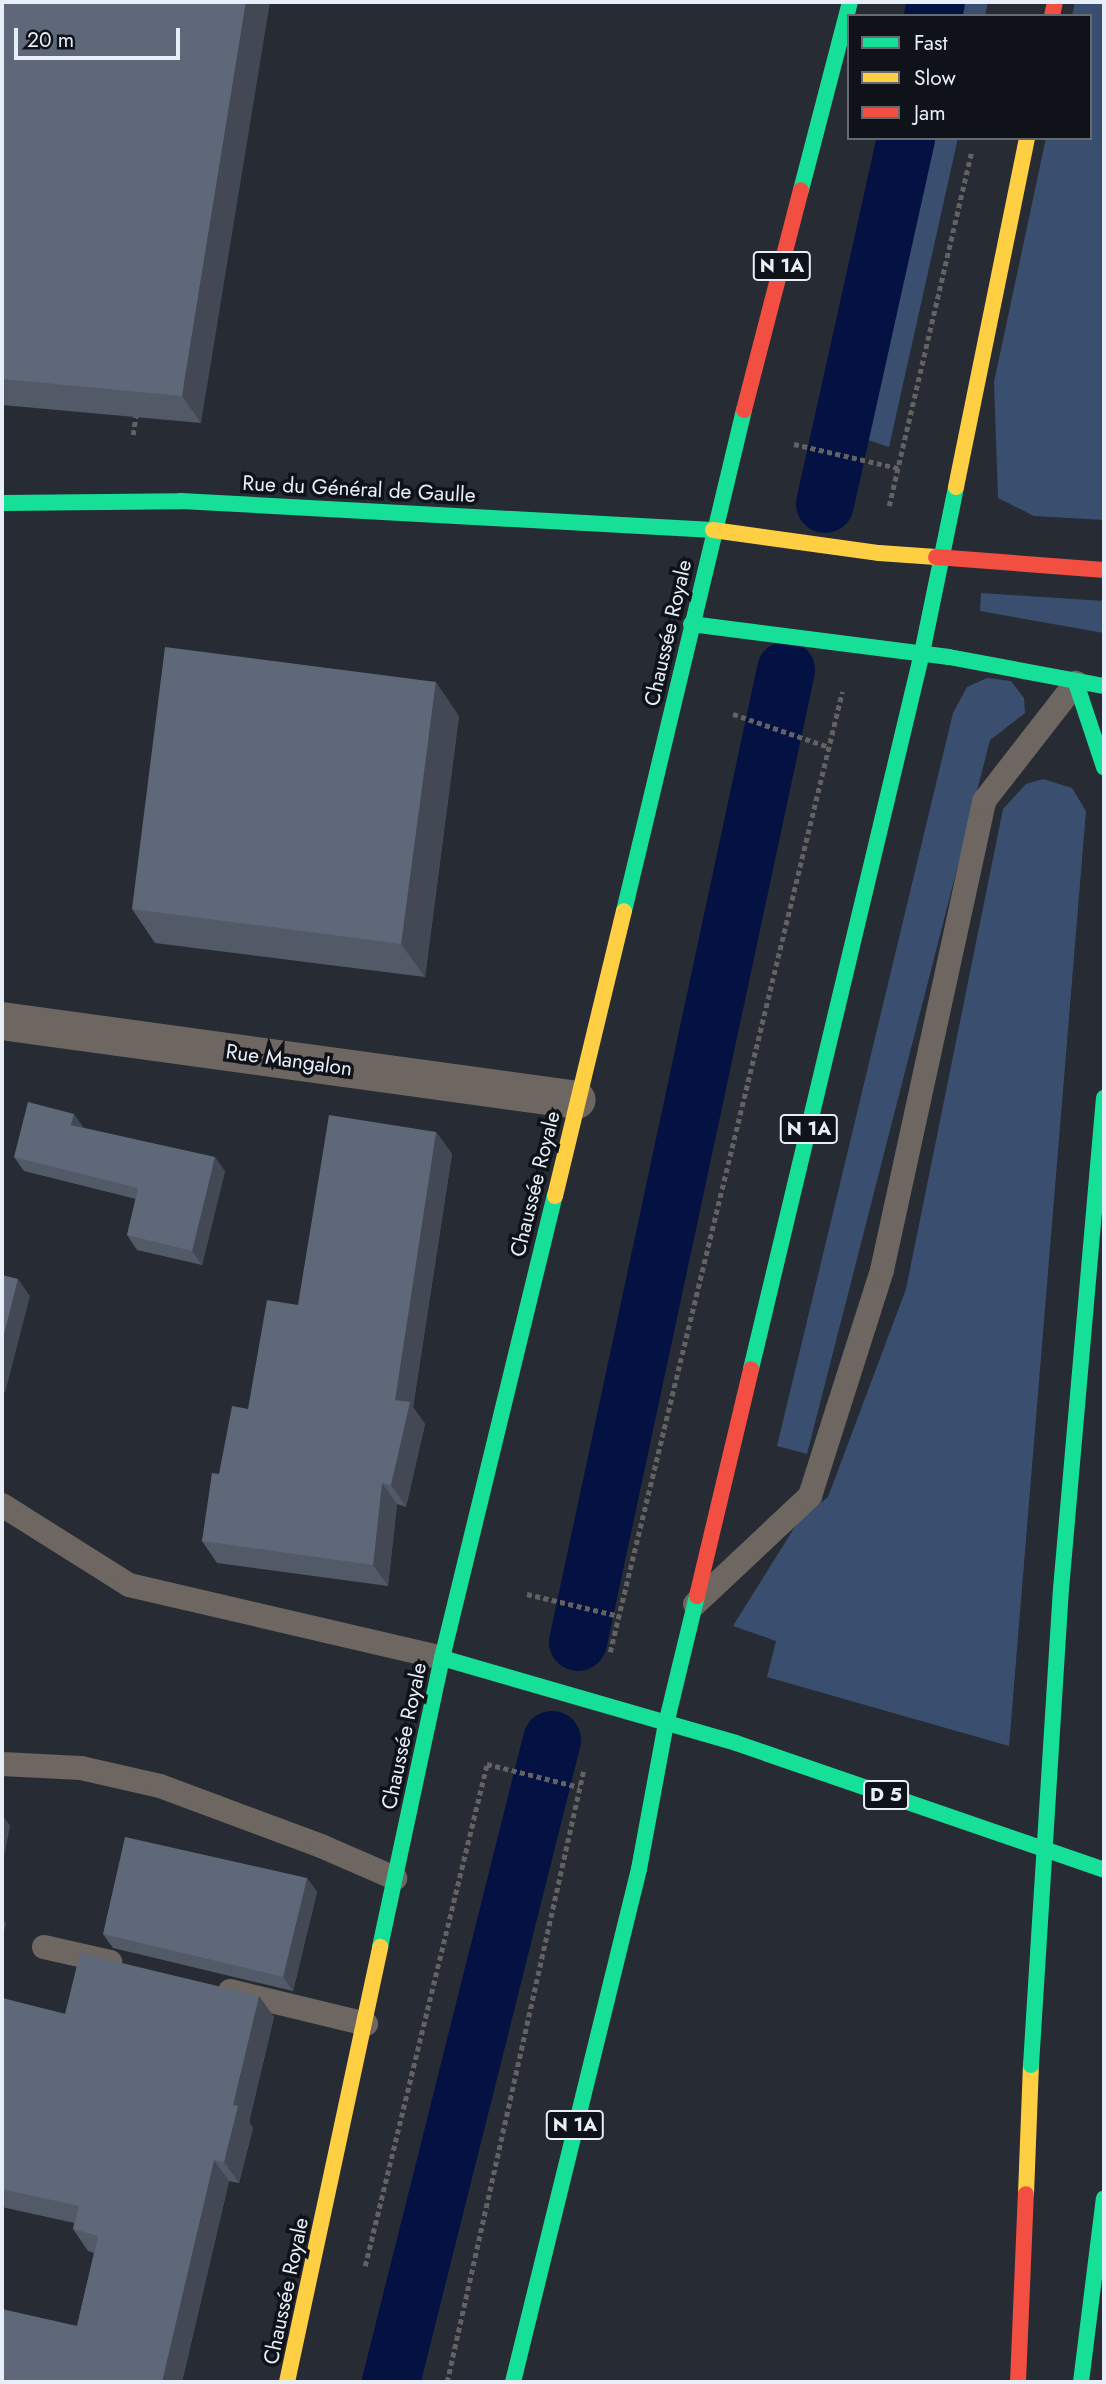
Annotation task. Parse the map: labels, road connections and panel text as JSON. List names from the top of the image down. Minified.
{"streets":{"main road":["N 1A","Rue du Général de Gaulle","Chaussée Royale","D 5"],"street":["Rue Mangalon"]},"crossings":[["N 1A","Rue du Général de Gaulle"],["N 1A","D 5"],["Rue du Général de Gaulle","Chaussée Royale"],["Chaussée Royale","Rue Mangalon"]],"legend":["Fast","Slow","Jam"],"scale_bar":"20 m"}
